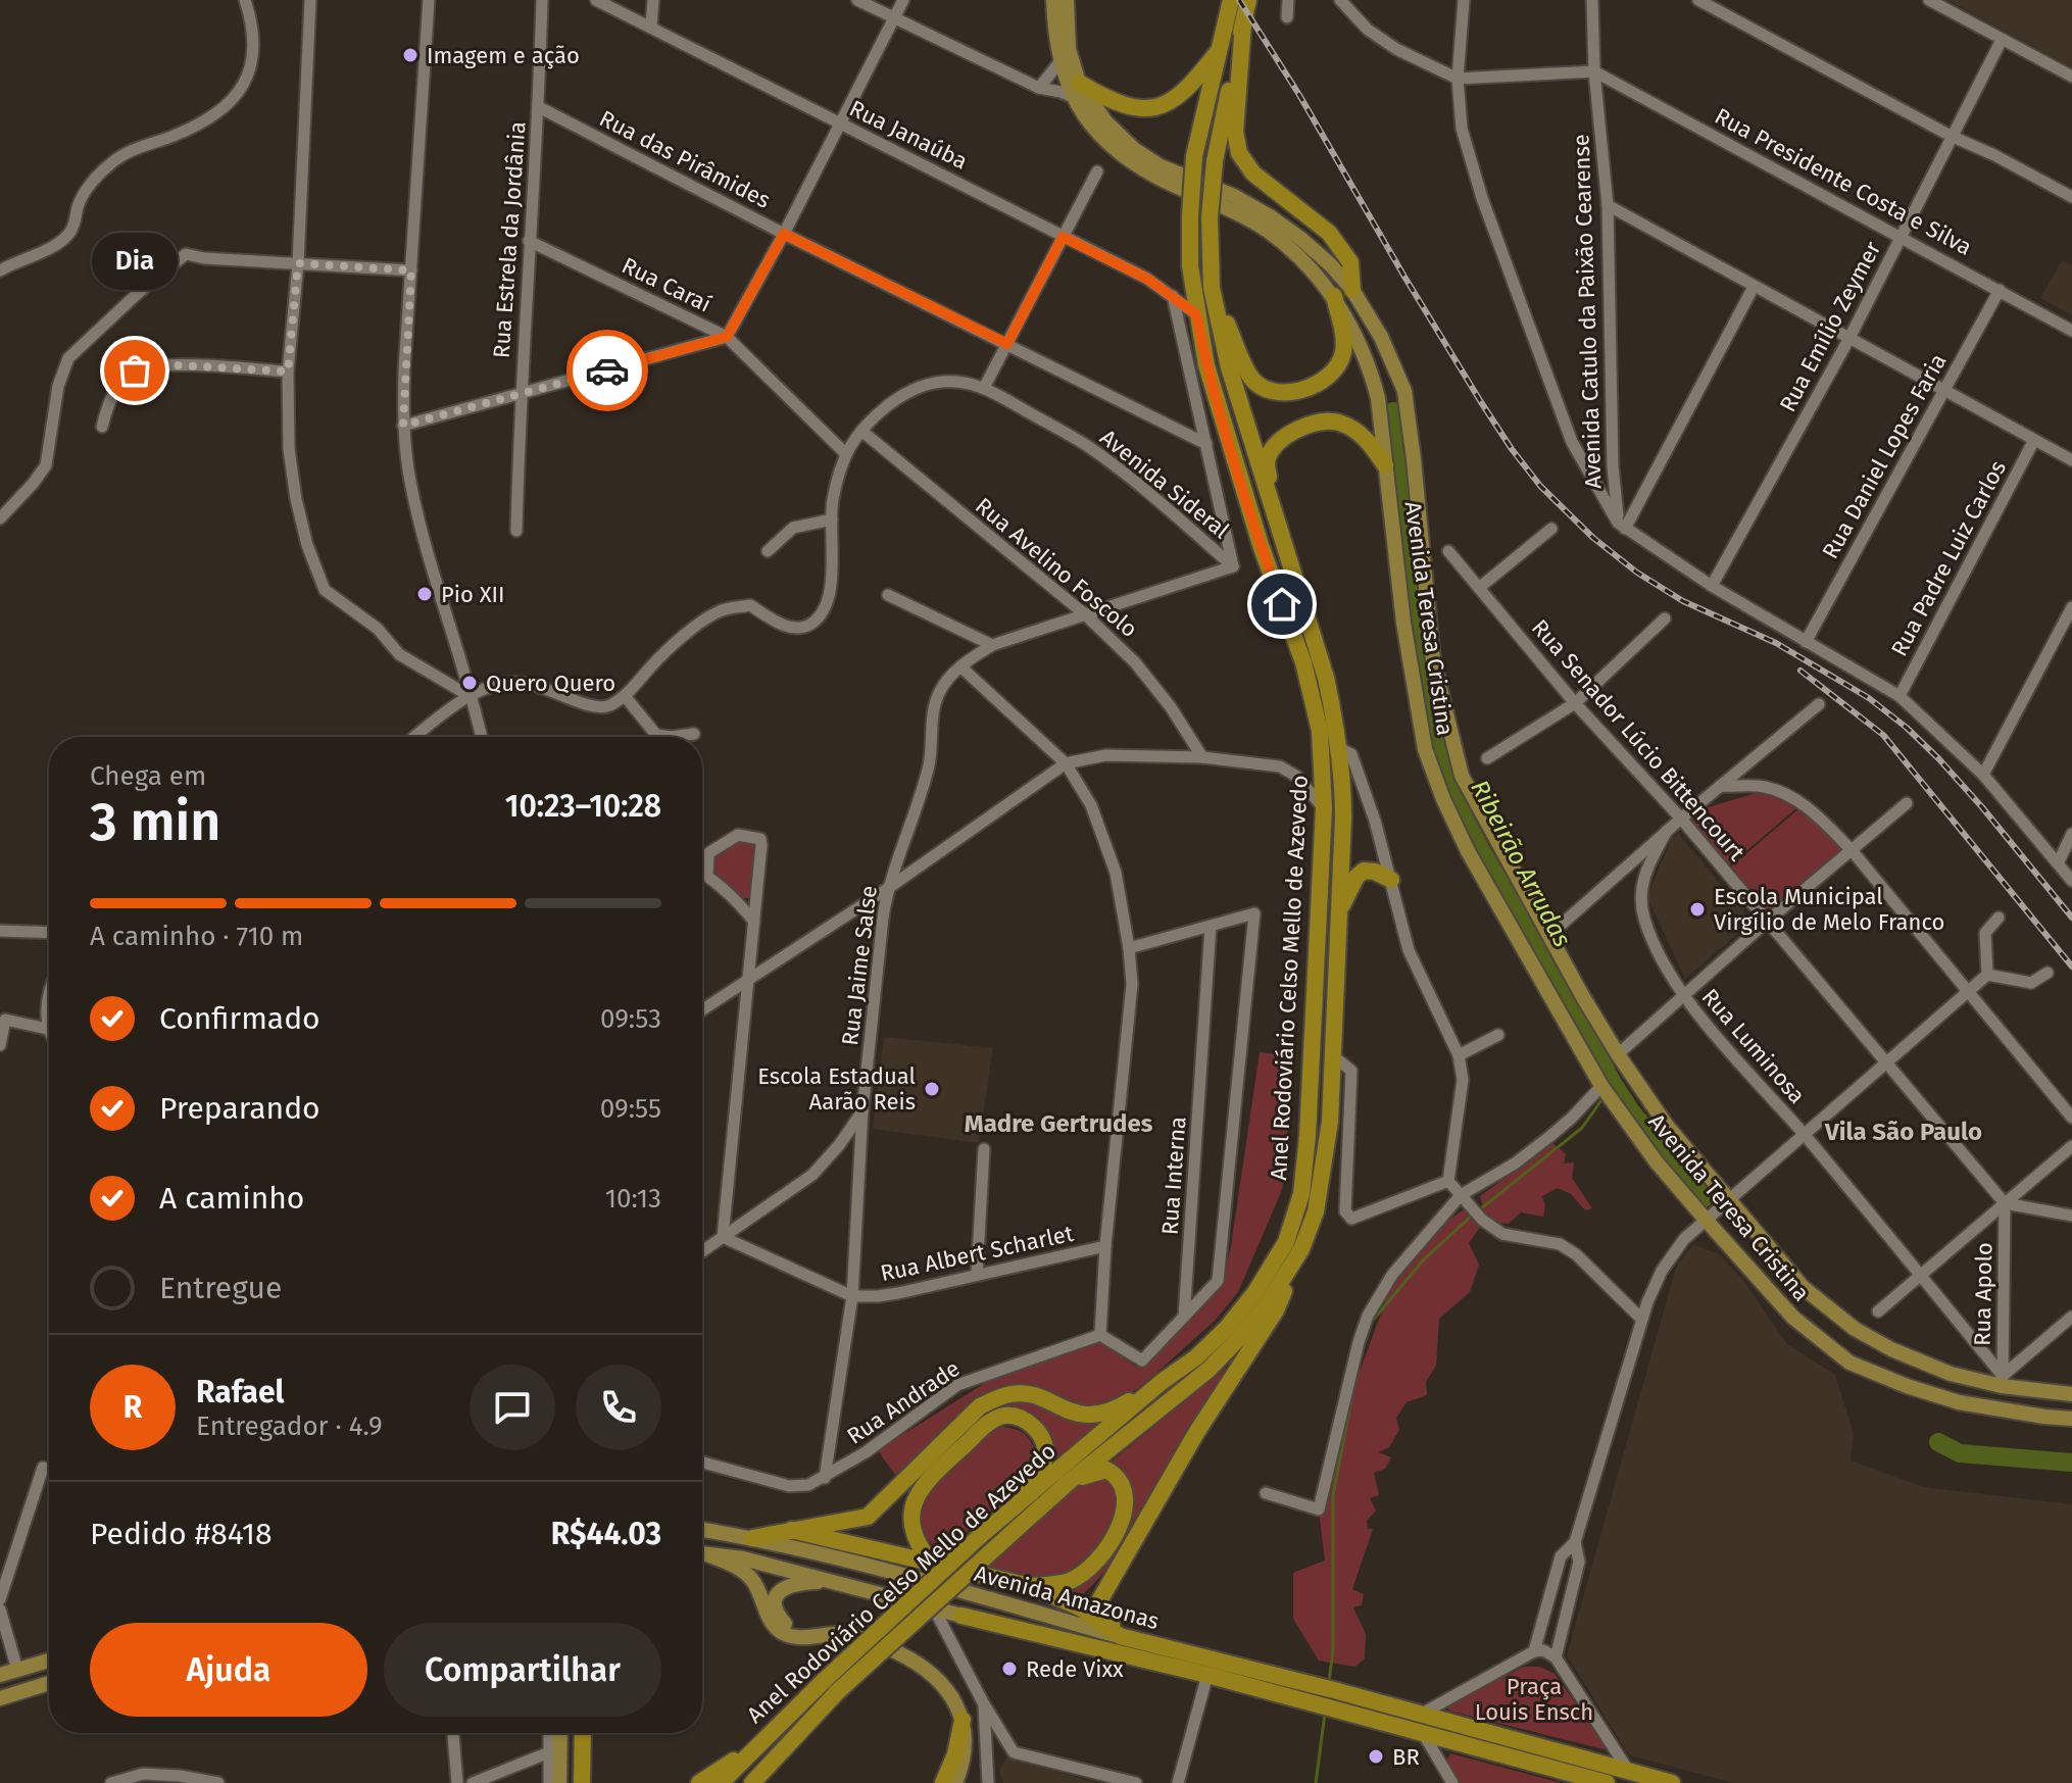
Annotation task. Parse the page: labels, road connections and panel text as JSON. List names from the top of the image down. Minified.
{"streets":{"highway":["Anel Rodoviário Celso Mello de Azevedo","Avenida Amazonas"],"main road":["Avenida Teresa Cristina"],"street":["Rua Janaúba","Rua das Pirâmides","Rua Presidente Costa e Silva","Rua Estrela da Jordânia","Rua Caraí","Avenida Catulo da Paixão Cearense","Rua Emílio Zeymer","Rua Daniel Lopes Faria","Avenida Sideral","Rua Padre Luiz Carlos","Rua Avelino Foscolo","Rua Senador Lúcio Bittencourt","Rua Jaime Salse","Rua Luminosa","Rua Interna","Rua Albert Scharlet","Rua Apolo","Rua Andrade"]},"crossings":[["Rua Janaúba","Anel Rodoviário Celso Mello de Azevedo"],["Rua das Pirâmides","Rua Estrela da Jordânia"],["Rua Presidente Costa e Silva","Avenida Catulo da Paixão Cearense"],["Rua Presidente Costa e Silva","Rua Emílio Zeymer"],["Rua Presidente Costa e Silva","Rua Daniel Lopes Faria"],["Rua Estrela da Jordânia","Rua Caraí"],["Rua Caraí","Avenida Sideral"],["Avenida Sideral","Rua Avelino Foscolo"],["Avenida Teresa Cristina","Rua Luminosa"],["Avenida Teresa Cristina","Rua Apolo"],["Rua Senador Lúcio Bittencourt","Rua Apolo"],["Rua Jaime Salse","Rua Albert Scharlet"],["Rua Jaime Salse","Rua Andrade"],["Rua Luminosa","Rua Apolo"]],"districts":["Madre Gertrudes","Vila São Paulo"],"water":["Ribeirão Arrudas"],"parks":["Praça Louis Ensch"],"places":["Imagem e ação","Dia","Pio XII","Quero Quero","Escola Municipal Virgílio de Melo Franco","Escola Estadual Aarão Reis","Rede Vixx","BR"],"page":{"bubble":"Dia","heading":["3 min","Chega em","10:23–10:28"],"panel":["Rafael","Entregador · 4.9","Pedido #8418","R$44.03"],"bar":"A caminho · 710 m","list":[["Confirmado","09:53"],["Preparando","09:55"],["A caminho","10:13"],"Entregue"],"round":"R","buttons":["Ajuda","Compartilhar"]}}
